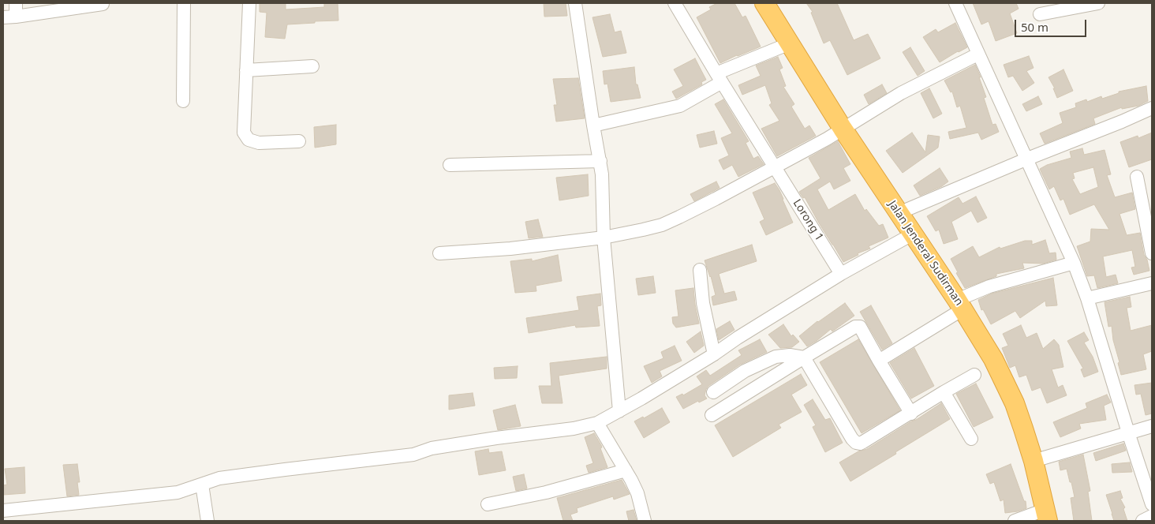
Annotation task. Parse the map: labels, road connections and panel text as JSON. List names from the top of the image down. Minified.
{"streets":{"highway":["Jalan Jenderal Sudirman"],"street":["Lorong 1"]},"scale_bar":"50 m"}
